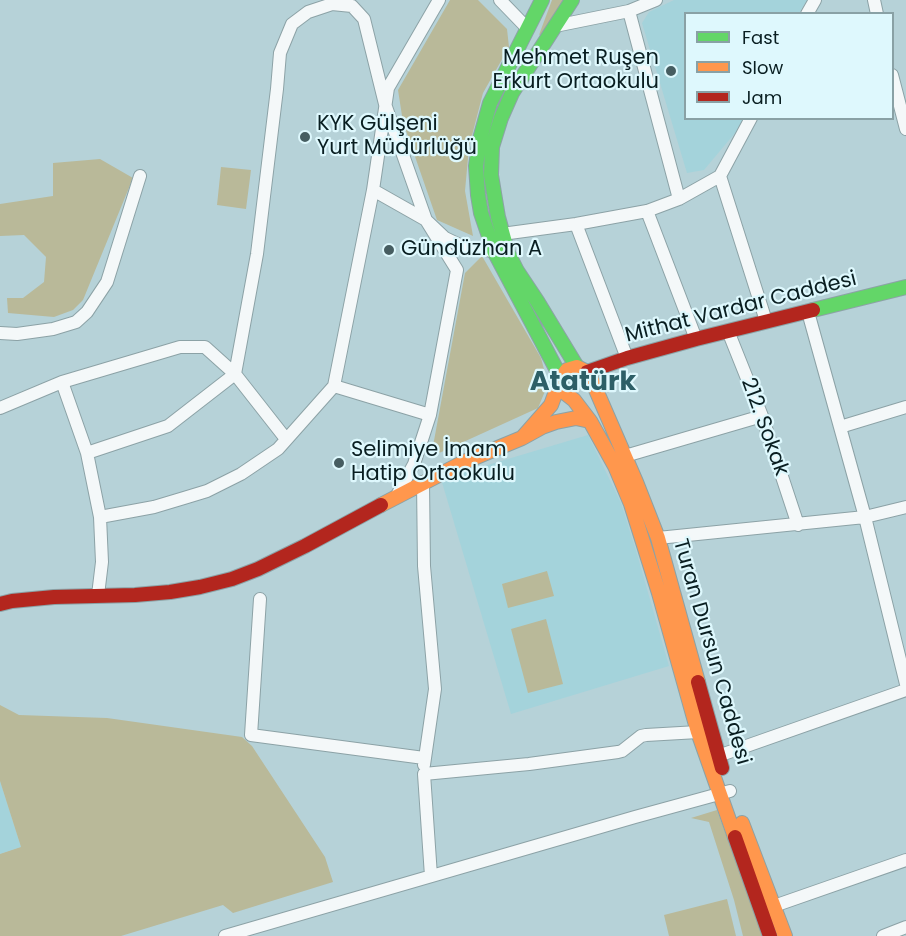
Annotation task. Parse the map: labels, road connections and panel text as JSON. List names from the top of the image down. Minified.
{"streets":{"main road":["Mithat Vardar Caddesi","Turan Dursun Caddesi"],"street":["212. Sokak"]},"crossings":[["Mithat Vardar Caddesi","212. Sokak"],["Mithat Vardar Caddesi","Turan Dursun Caddesi"]],"districts":["Atatürk"],"places":["Mehmet Ruşen Erkurt Ortaokulu","KYK Gülşeni Yurt Müdürlüğü","Gündüzhan A","Selimiye İmam Hatip Ortaokulu"],"legend":["Fast","Slow","Jam"]}
